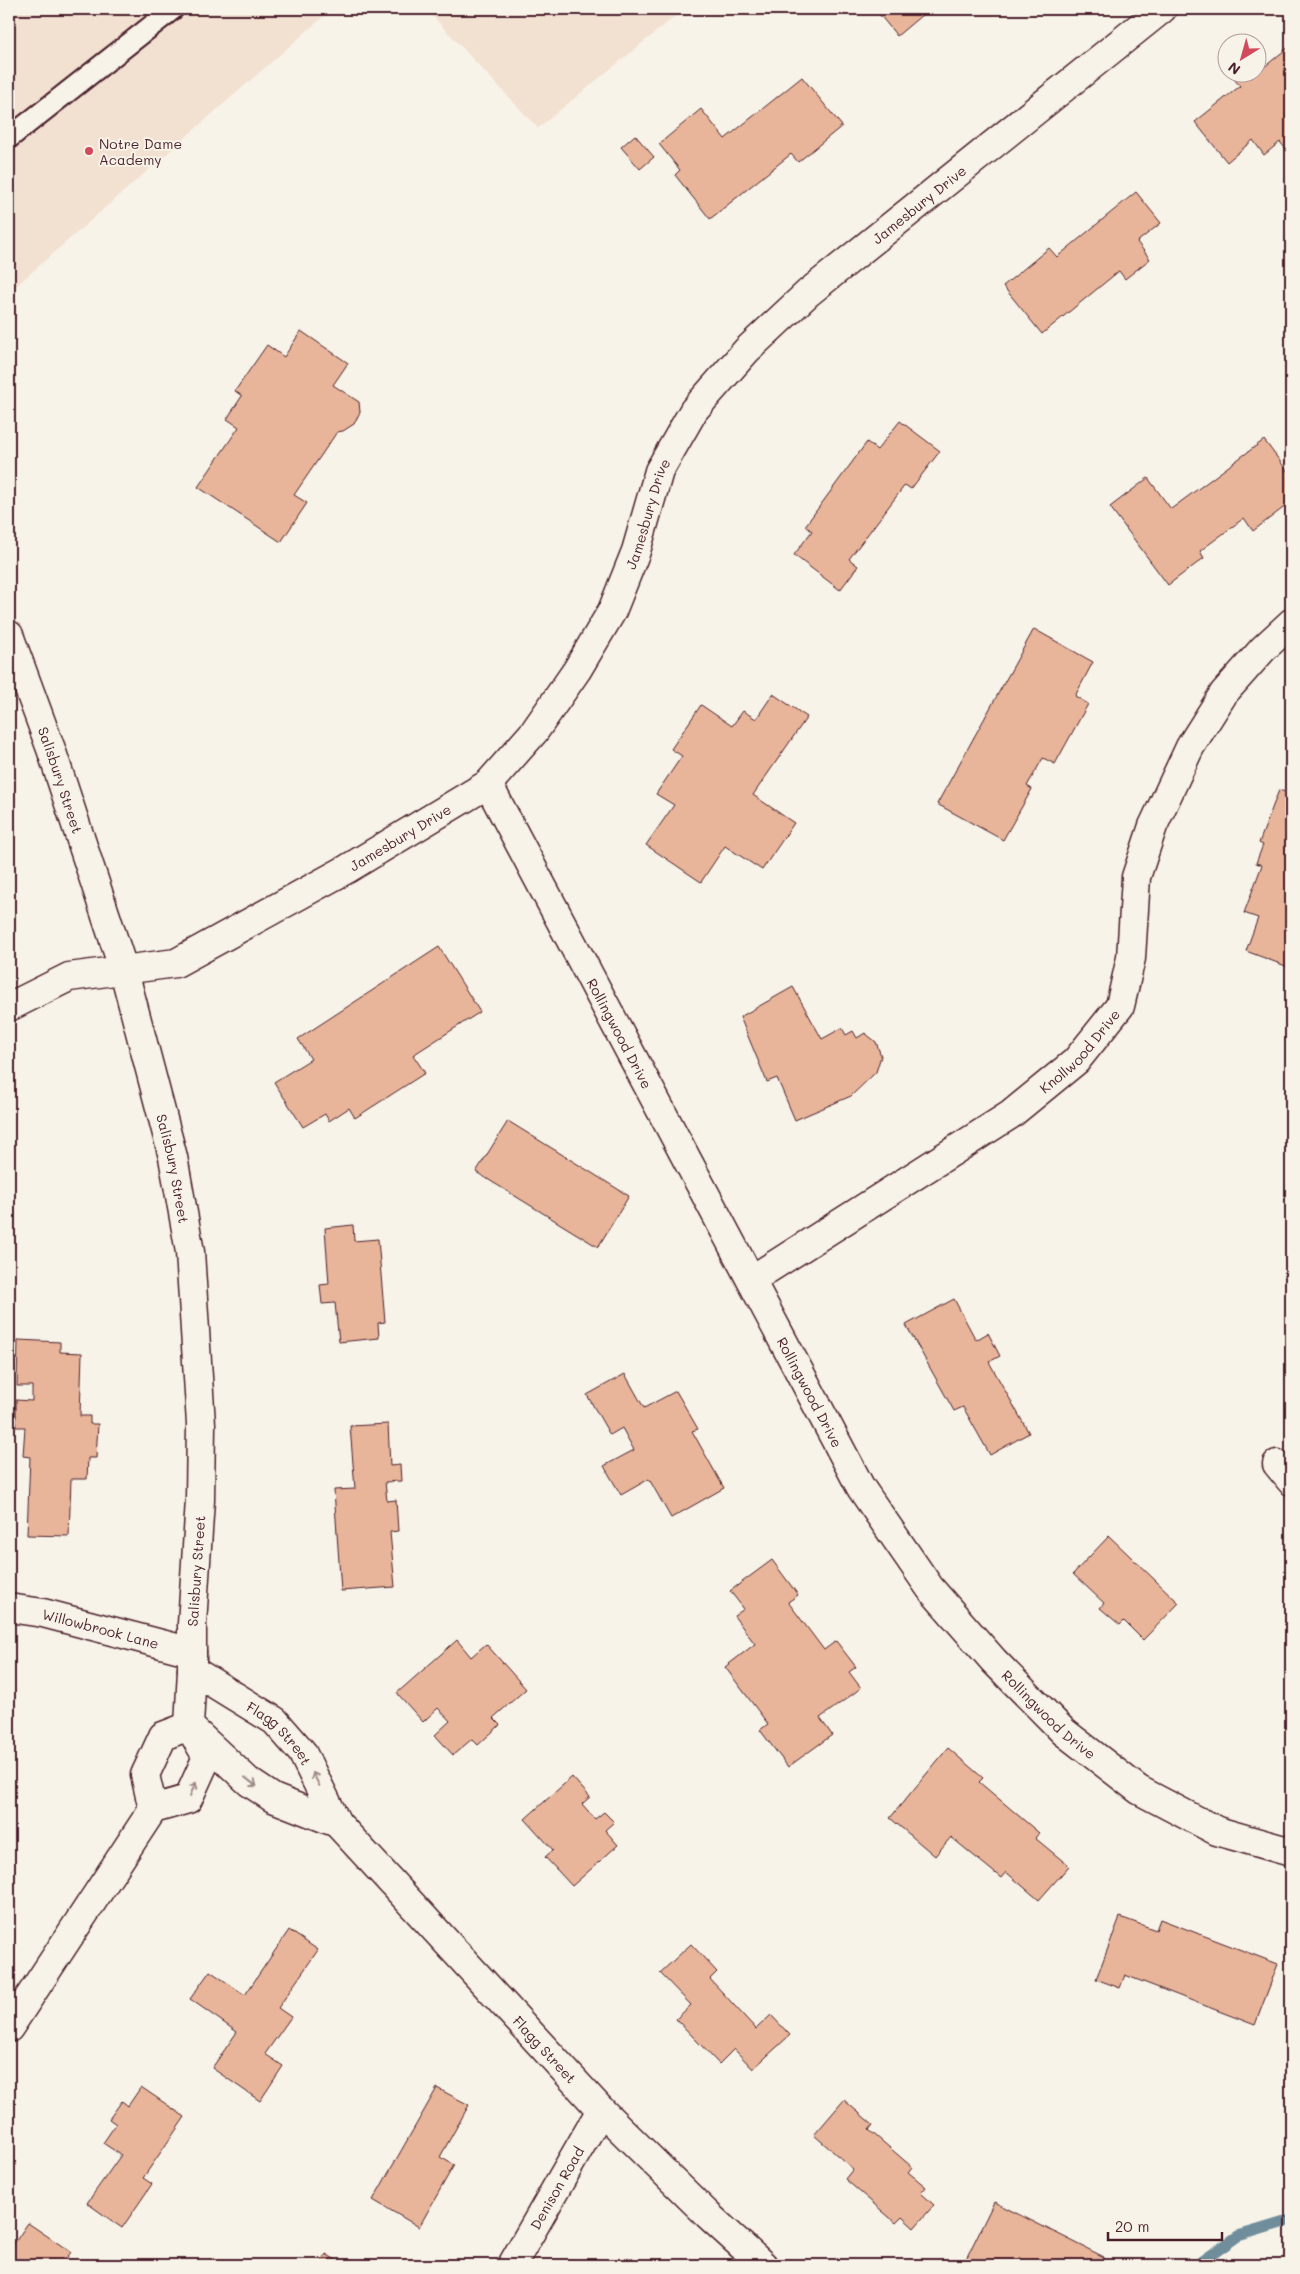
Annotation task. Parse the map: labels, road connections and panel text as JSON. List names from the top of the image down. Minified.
{"streets":{"street":["Jamesbury Drive","Salisbury Street","Rollingwood Drive","Knollwood Drive","Willowbrook Lane","Flagg Street","Denison Road"]},"crossings":[["Jamesbury Drive","Salisbury Street"],["Jamesbury Drive","Rollingwood Drive"],["Salisbury Street","Willowbrook Lane"],["Salisbury Street","Flagg Street"],["Rollingwood Drive","Knollwood Drive"],["Willowbrook Lane","Flagg Street"],["Flagg Street","Denison Road"]],"places":["Notre Dame Academy"],"scale_bar":"20 m","north":"bottom left"}
